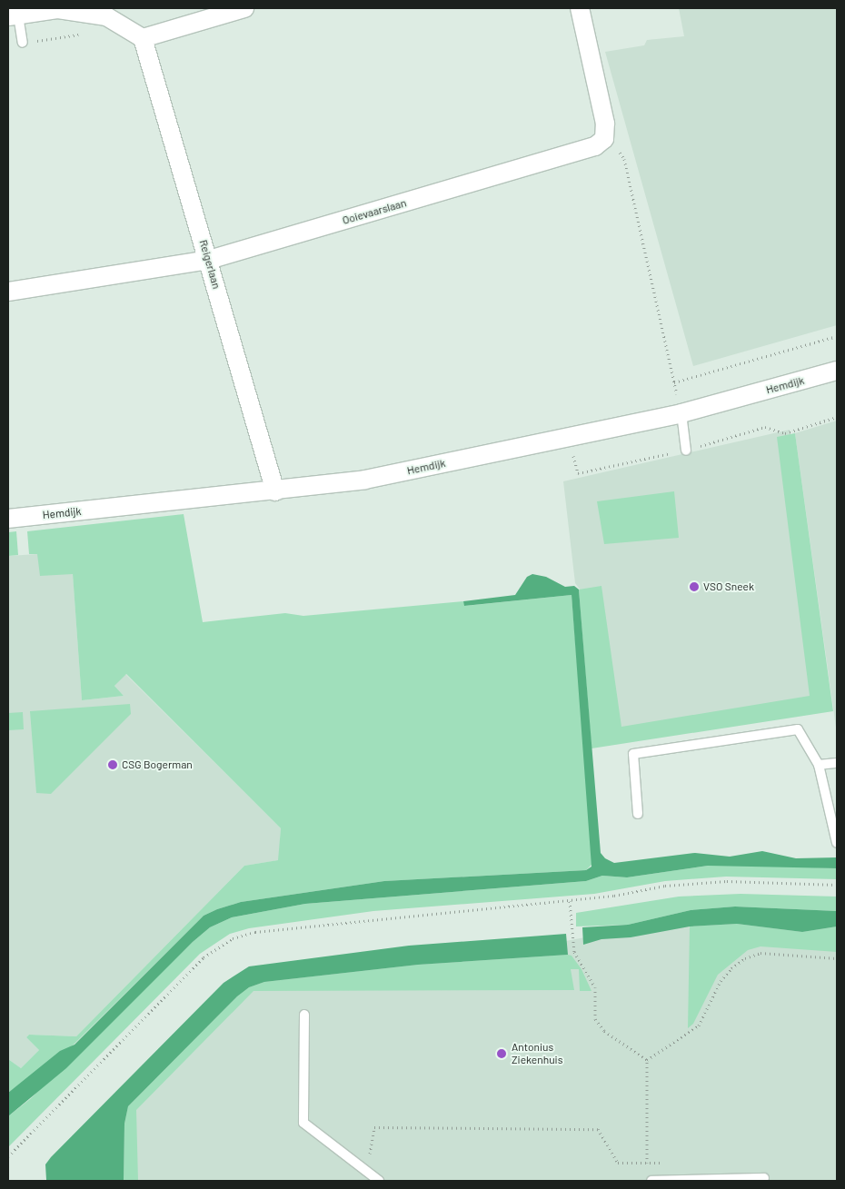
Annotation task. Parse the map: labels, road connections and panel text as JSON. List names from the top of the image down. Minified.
{"streets":{"street":["Ooievaarslaan","Reigerlaan","Hemdijk"]},"crossings":[["Ooievaarslaan","Reigerlaan"],["Reigerlaan","Hemdijk"]],"places":["VSO Sneek","CSG Bogerman","Antonius Ziekenhuis"]}
